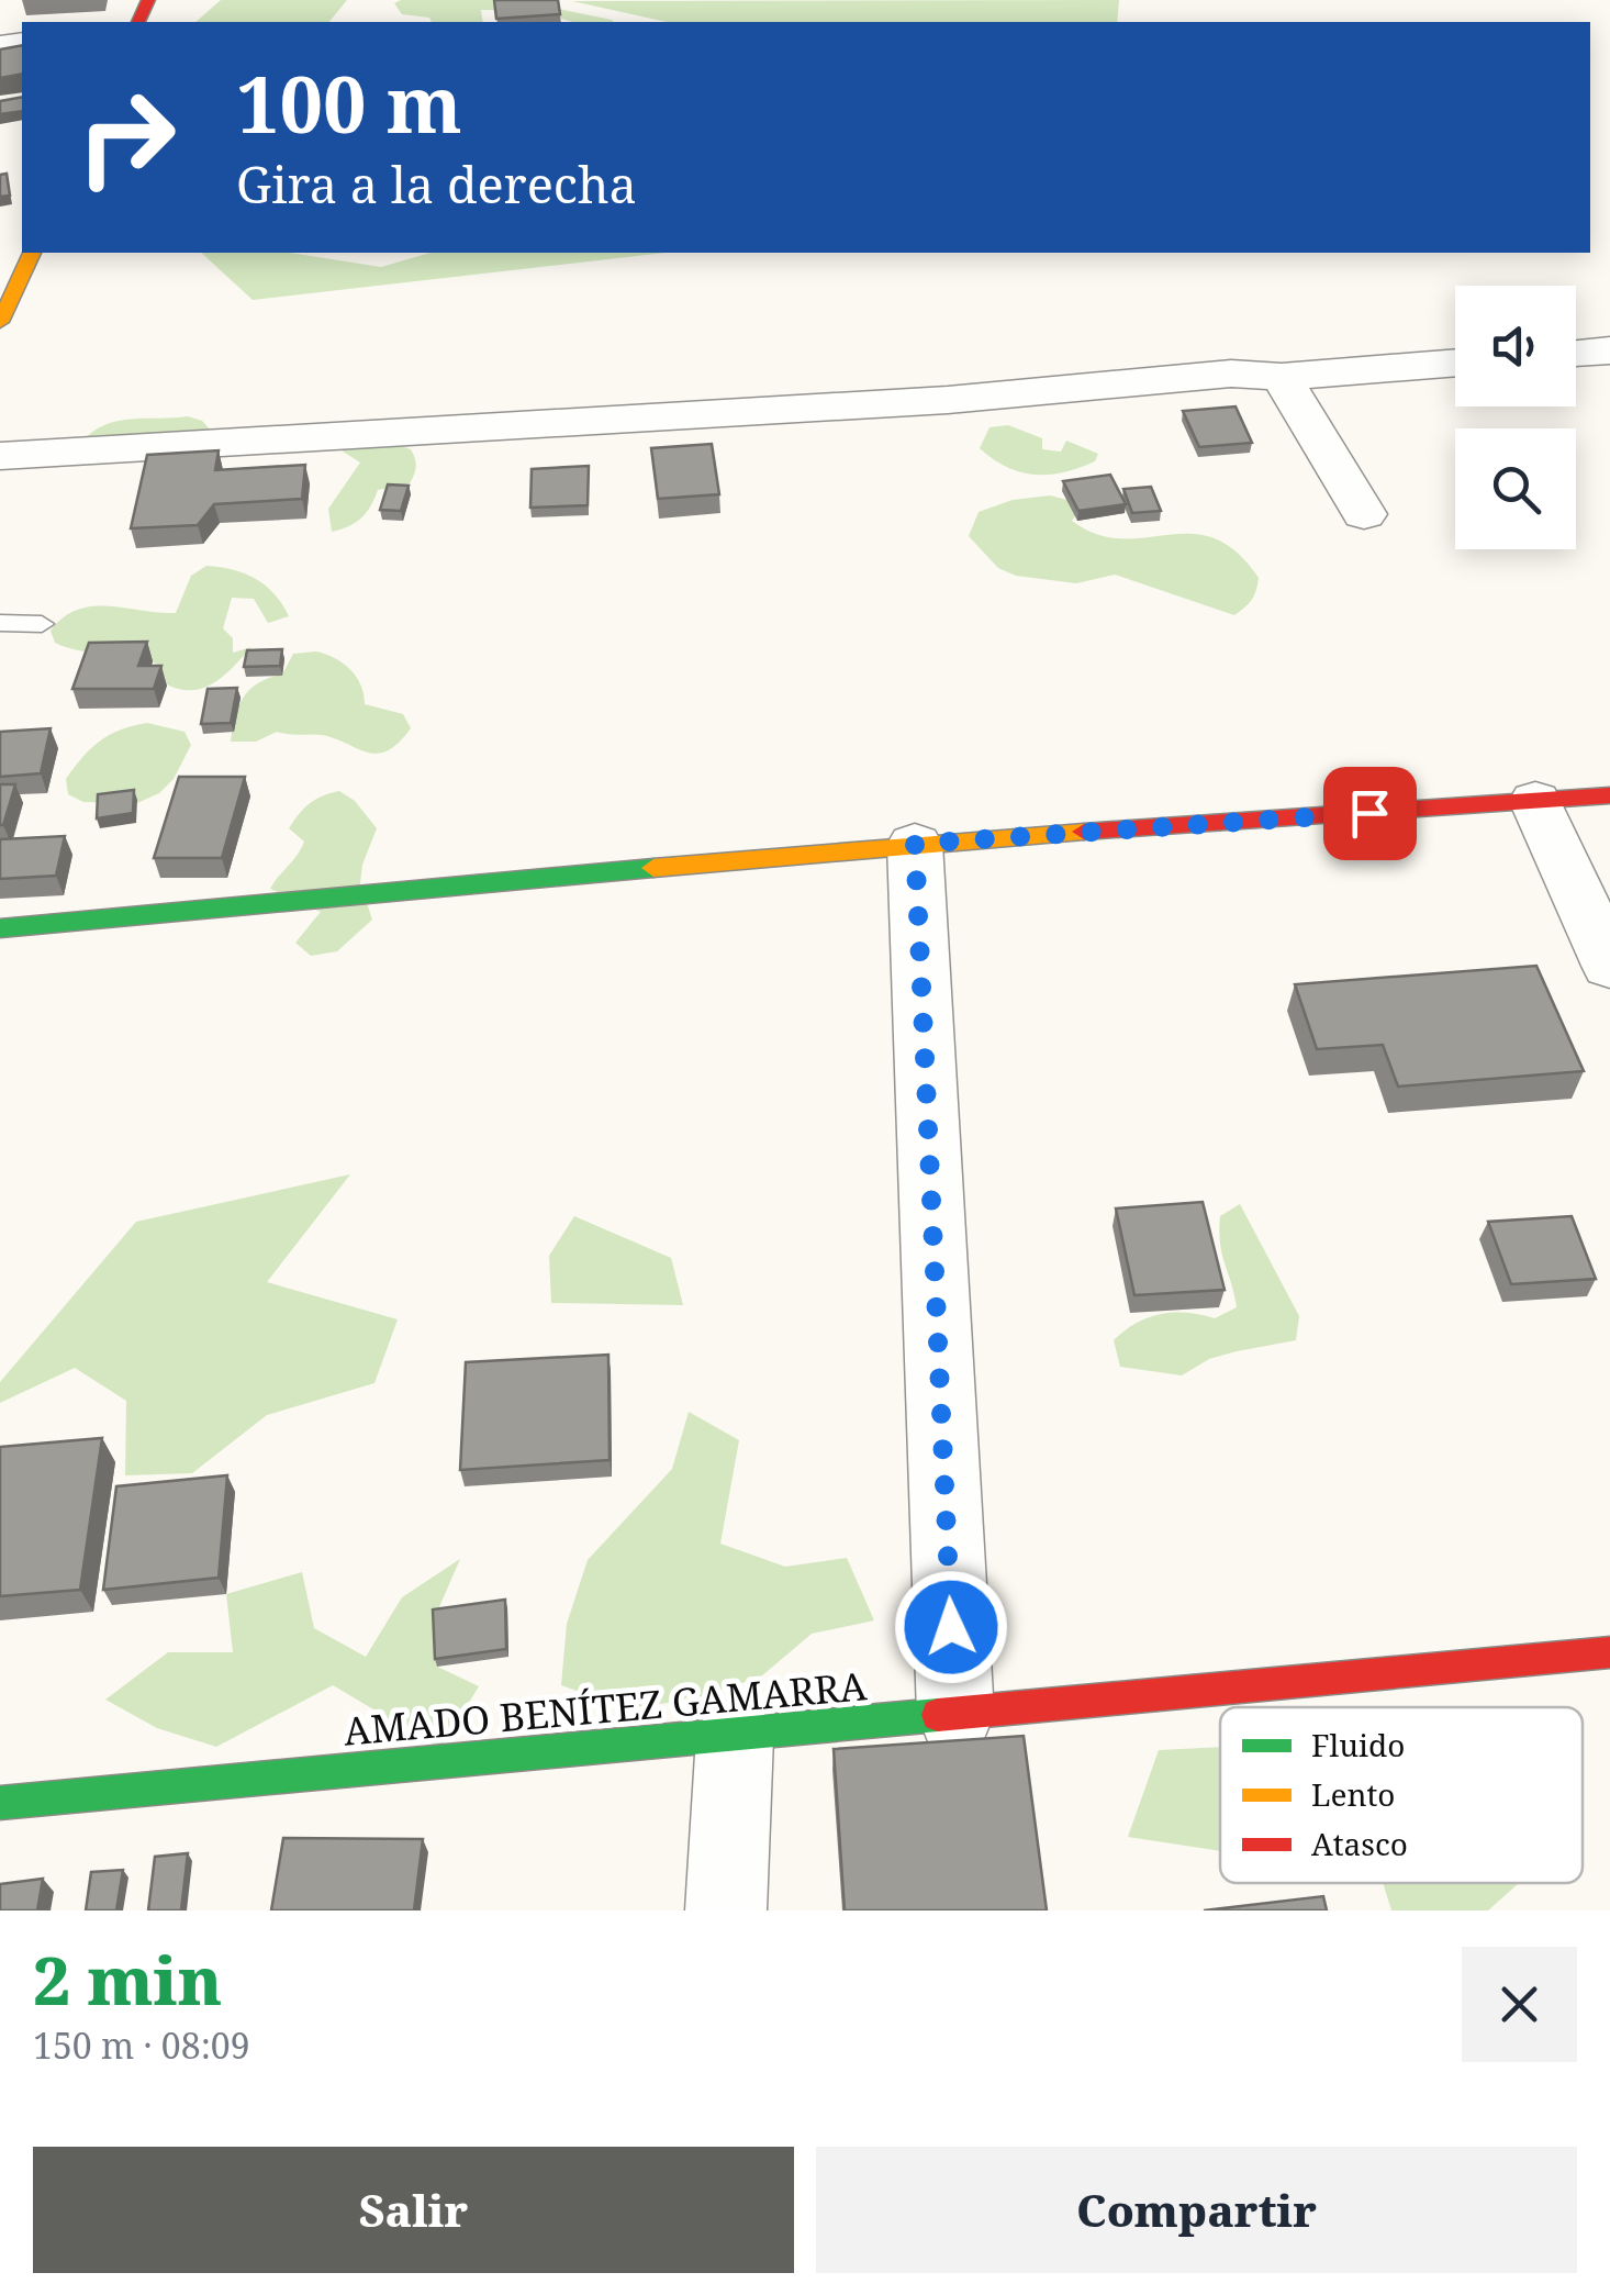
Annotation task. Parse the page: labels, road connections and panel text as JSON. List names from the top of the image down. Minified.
{"streets":{"street":["AMADO BENÍTEZ GAMARRA"]},"legend":["Fluido","Lento","Atasco"],"page":{"turn":["100 m","Gira a la derecha"],"heading":["2 min","150 m · 08:09"],"buttons":["Salir","Compartir"]}}
